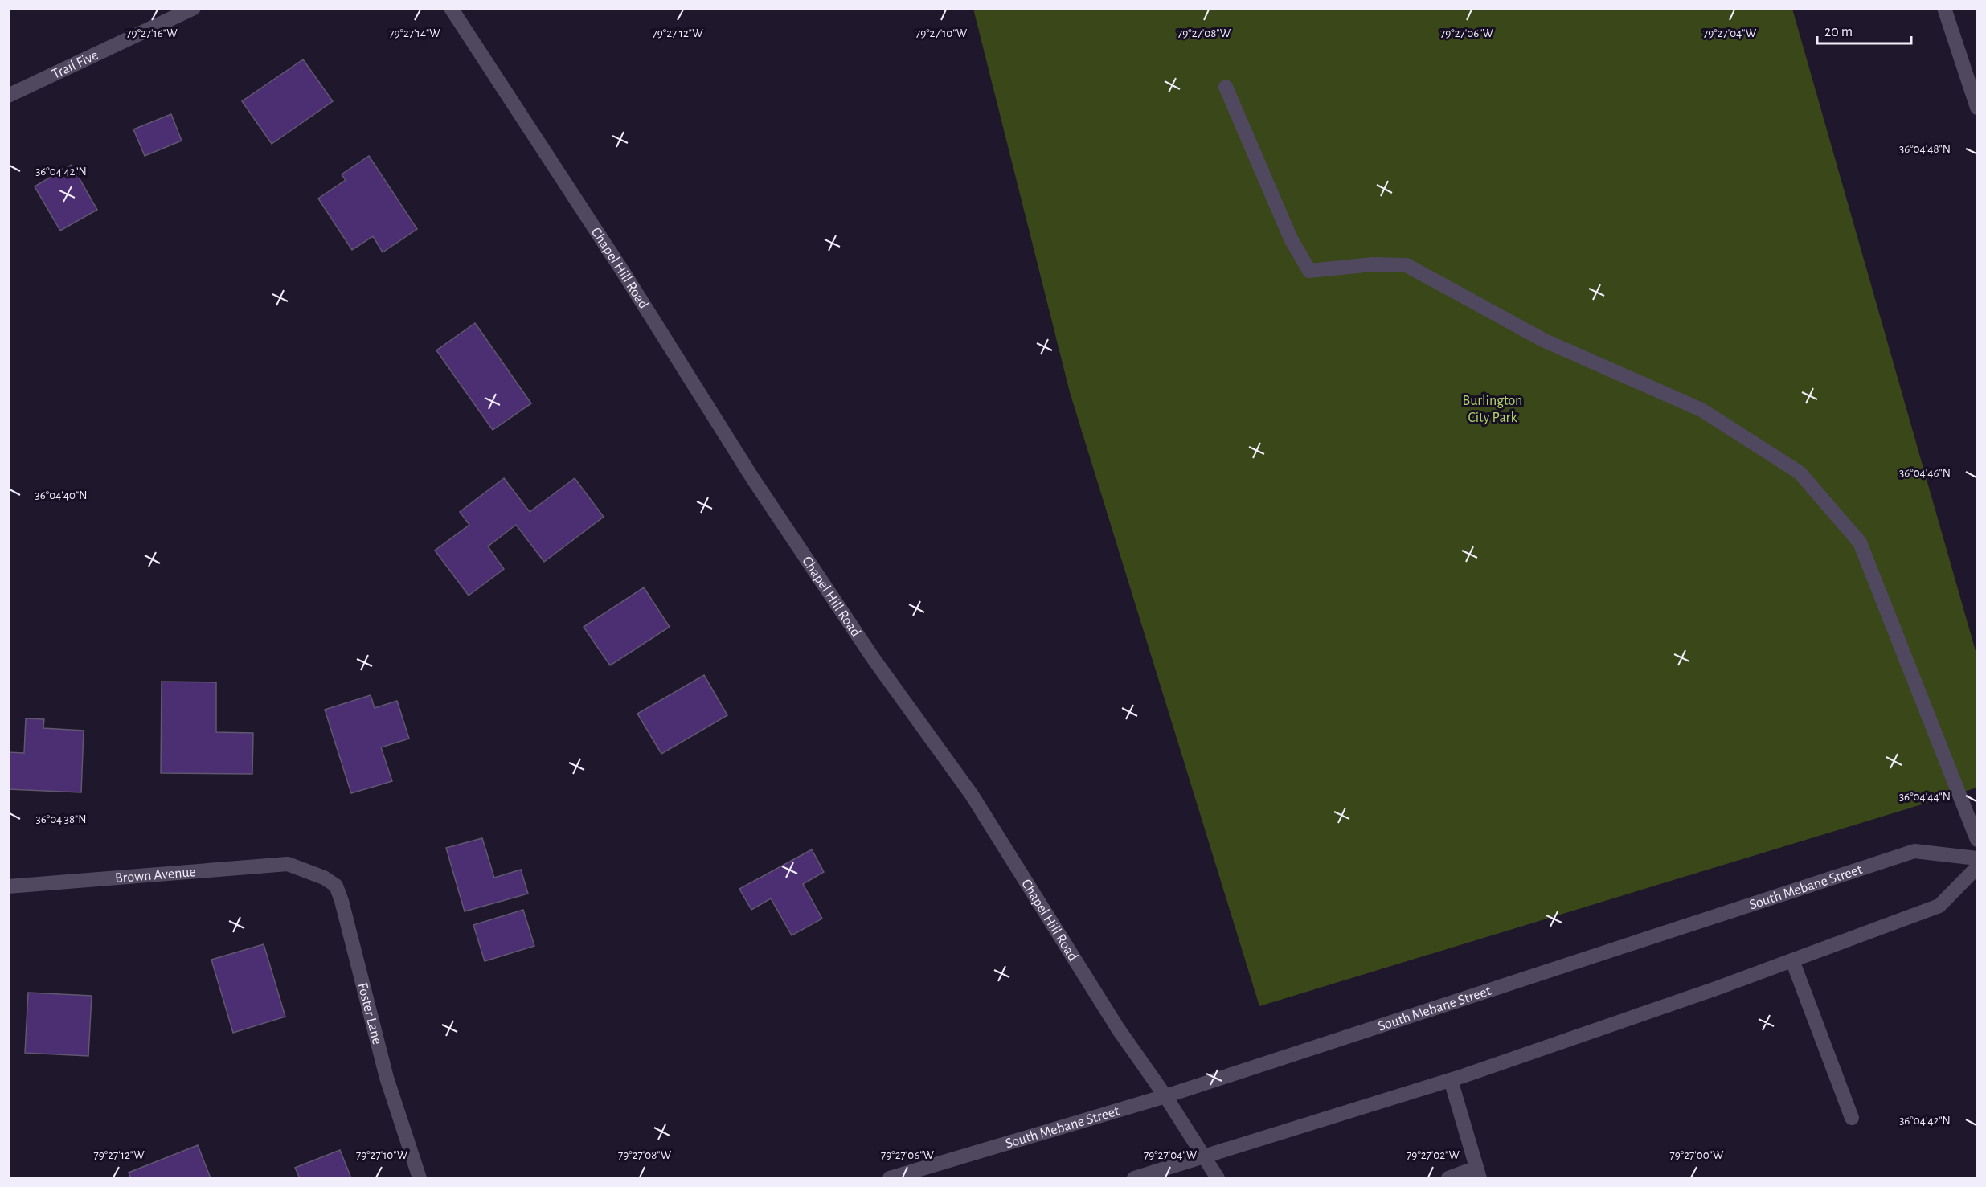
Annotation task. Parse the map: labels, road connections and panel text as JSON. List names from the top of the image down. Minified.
{"streets":{"street":["Trail Five","Chapel Hill Road","Brown Avenue","South Mebane Street","Foster Lane"]},"crossings":[["Chapel Hill Road","South Mebane Street"],["Brown Avenue","Foster Lane"]],"parks":["Burlington City Park"],"scale_bar":"20 m","coordinates":["79°27'16\"W","79°27'14\"W","79°27'12\"W","79°27'10\"W","79°27'08\"W","79°27'06\"W","79°27'04\"W","36°04'48\"N","36°04'42\"N","36°04'46\"N","36°04'40\"N","36°04'44\"N","36°04'38\"N","79°27'02\"W","79°27'00\"W"]}
